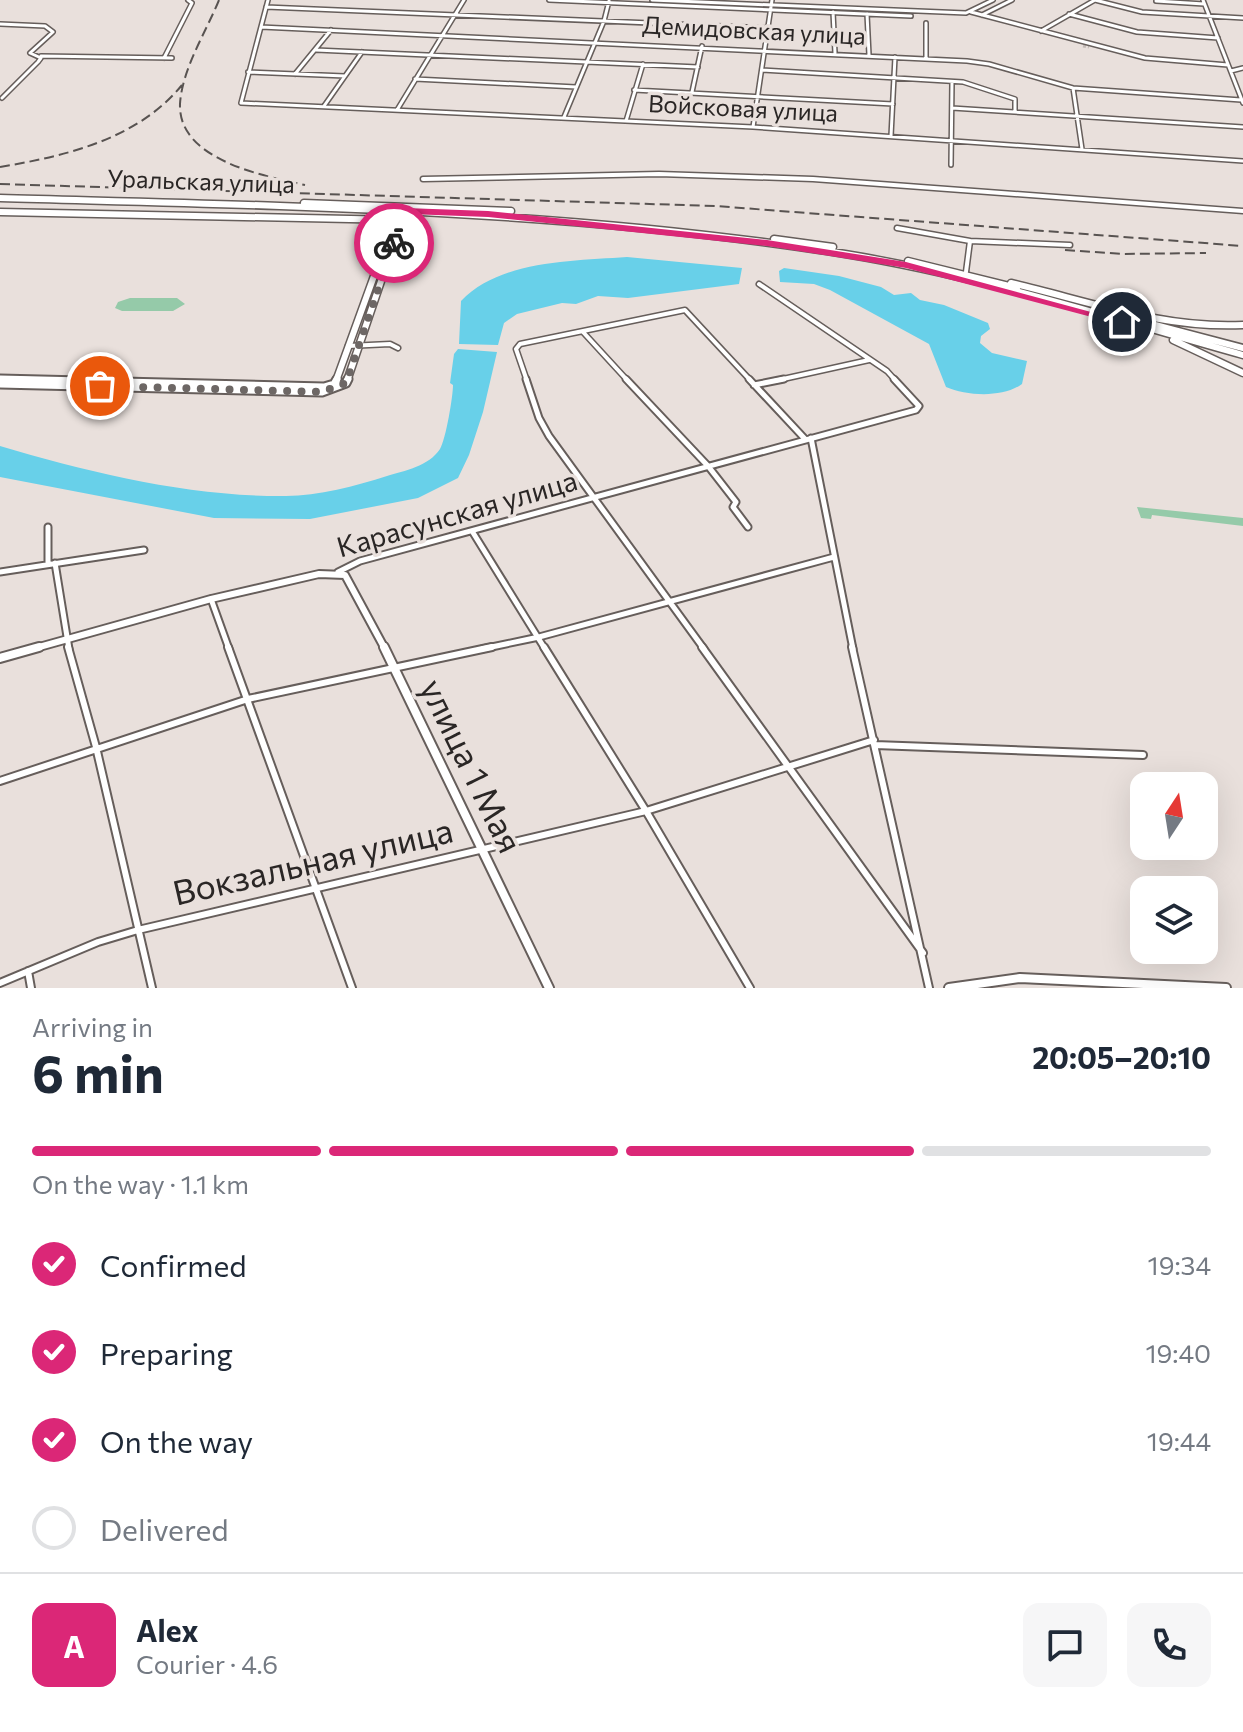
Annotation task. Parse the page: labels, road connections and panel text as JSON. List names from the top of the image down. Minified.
{"streets":{"main road":["Уральская улица"],"street":["Демидовская улица","Войсковая улица","Карасунская улица","улица 1 Мая","Вокзальная улица"]},"crossings":[["Карасунская улица","улица 1 Мая"],["улица 1 Мая","Вокзальная улица"]],"north":"top","page":{"heading":["6 min","Arriving in","20:05–20:10"],"panel":["Alex","Courier · 4.6"],"bar":"On the way · 1.1 km","list":[["Confirmed","19:34"],["Preparing","19:40"],["On the way","19:44"],"Delivered"],"round":"A"}}
